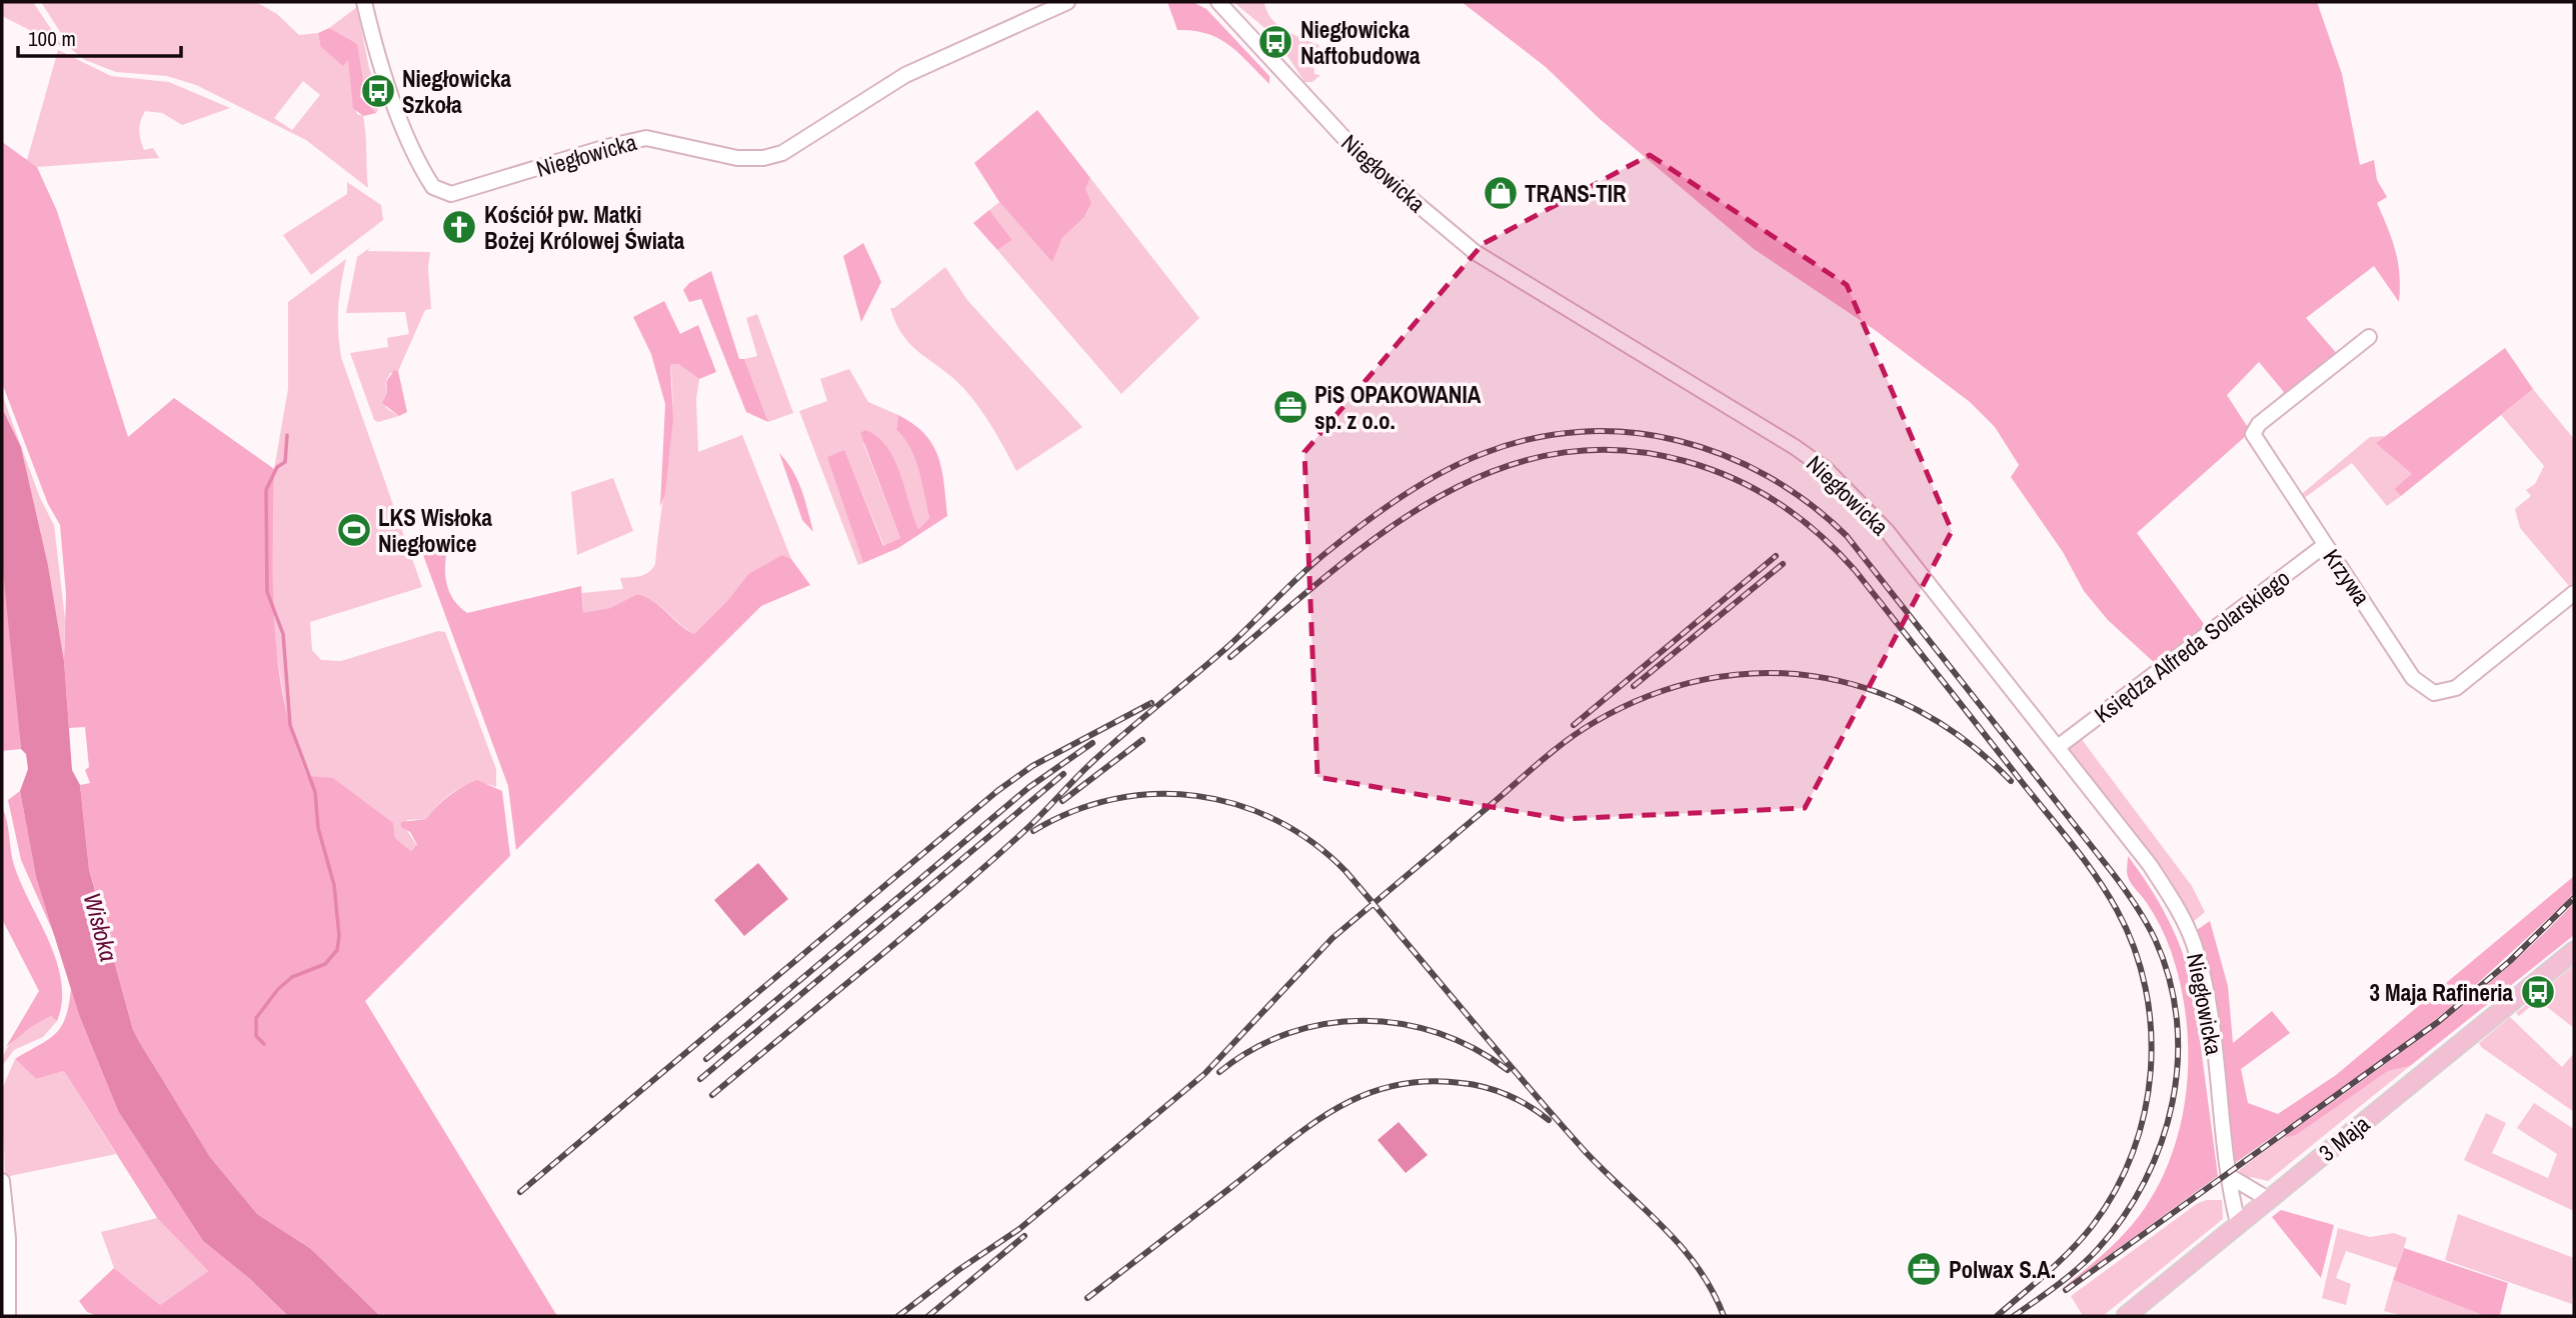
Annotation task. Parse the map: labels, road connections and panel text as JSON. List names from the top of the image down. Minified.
{"streets":{"main road":["3 Maja"],"street":["Niegłowicka","Krzywa","Księdza Alfreda Solarskiego"]},"crossings":[["Niegłowicka","Księdza Alfreda Solarskiego"],["Niegłowicka","3 Maja"],["Krzywa","Księdza Alfreda Solarskiego"]],"water":["Wisłoka"],"places":{"bus stop":["Niegłowicka Naftobudowa","Niegłowicka Szkoła","3 Maja Rafineria"],"shop":["TRANS-TIR"],"church":["Kościół pw. Matki Bożej Królowej Świata"],"office":["PiS OPAKOWANIA sp. z o.o.","Polwax S.A."],"sports":["LKS Wisłoka Niegłowice"]},"scale_bar":"100 m"}
